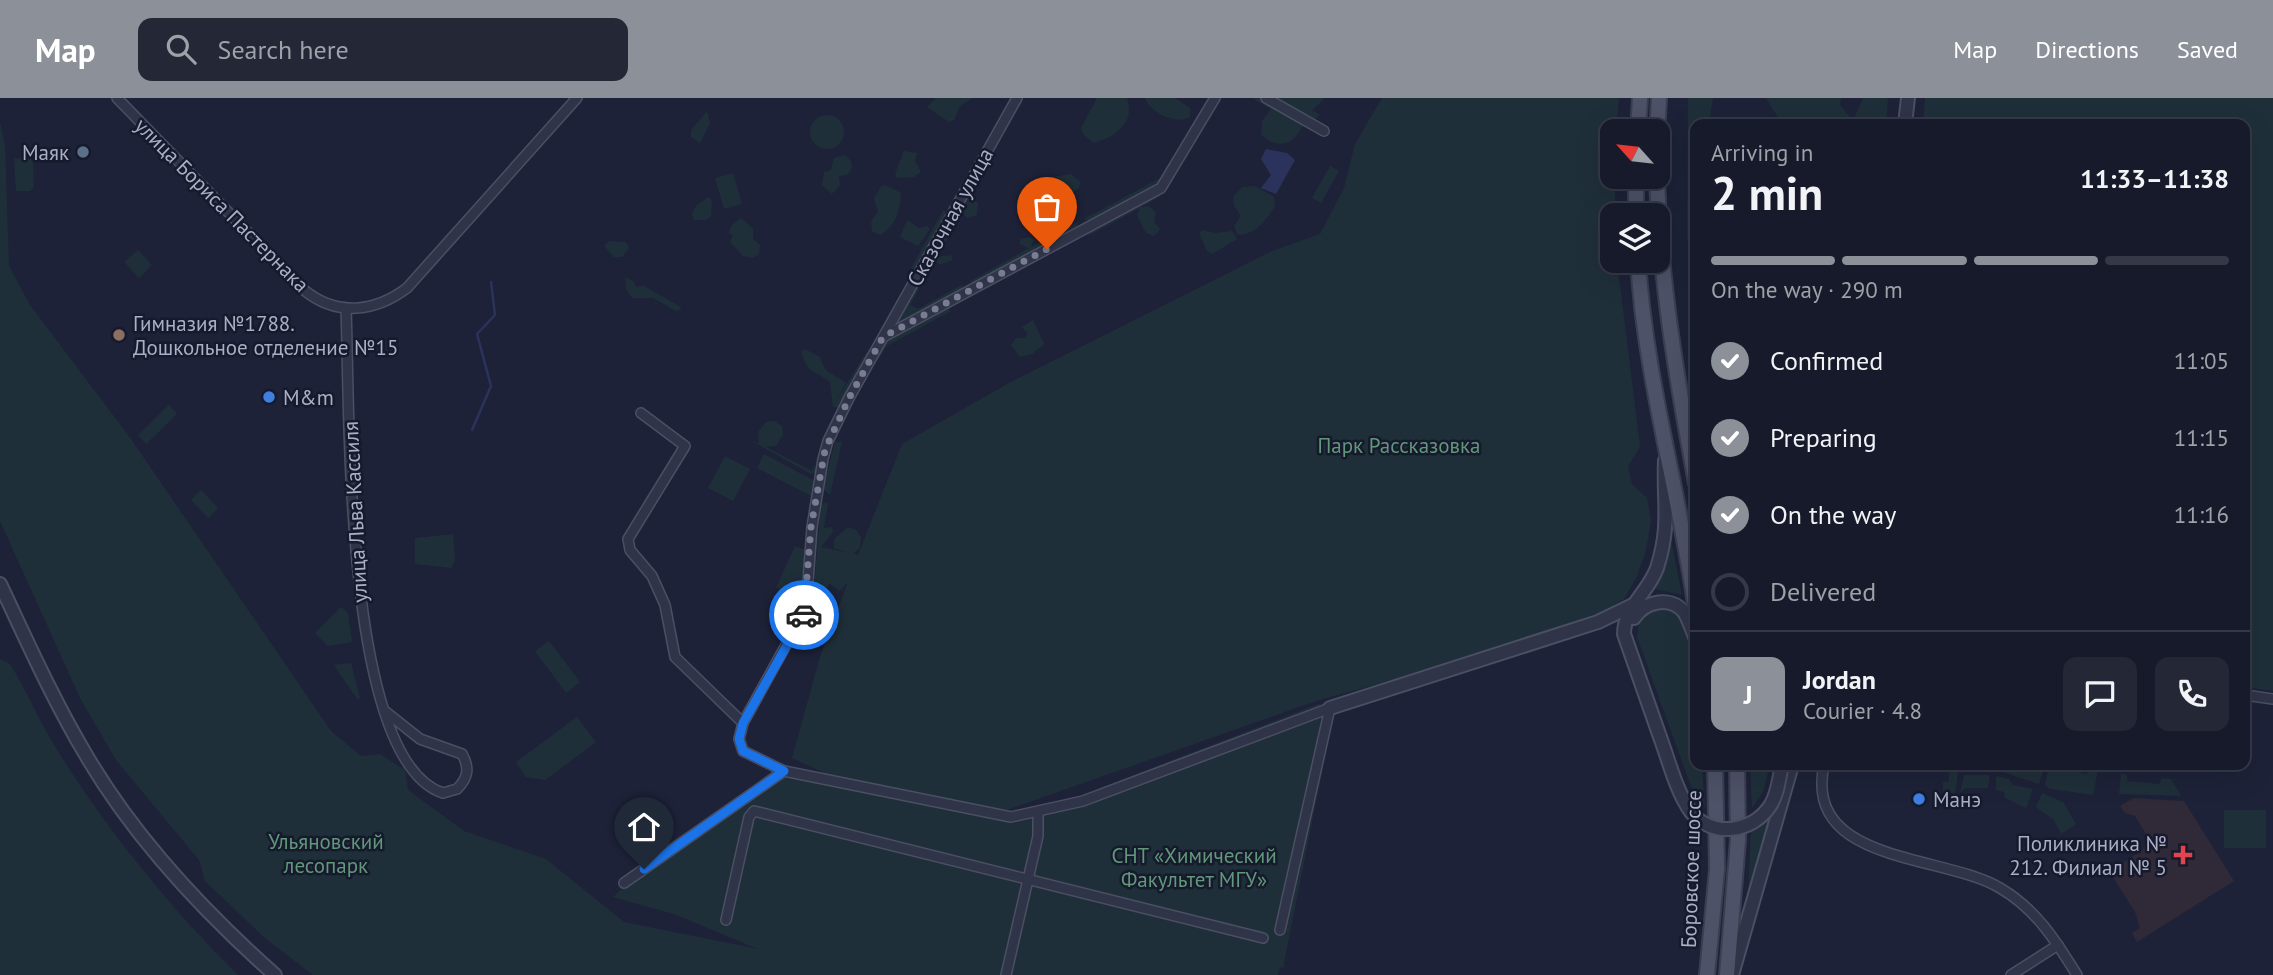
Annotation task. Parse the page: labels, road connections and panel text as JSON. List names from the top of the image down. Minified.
{"streets":{"main road":["Боровское шоссе"],"street":["улица Бориса Пастернака","Сказочная улица","улица Льва Кассиля"]},"crossings":[["улица Бориса Пастернака","улица Льва Кассиля"]],"parks":["Парк Рассказовка","Ульяновский лесопарк","СНТ «Химический Факультет МГУ»"],"places":{"other":["Маяк","Гимназия №1788. Дошкольное отделение №15","M&m","Манэ"],"health":["Поликлиника № 212. Филиал № 5"]},"north":"top left","page":{"header":"Map","search":"Search here","nav":["Map","Directions","Saved"],"heading":["2 min","Arriving in","11:33–11:38"],"panel":["Jordan","Courier · 4.8"],"bar":"On the way · 290 m","list":[["Confirmed","11:05"],["Preparing","11:15"],["On the way","11:16"],"Delivered"],"round":"J"}}
